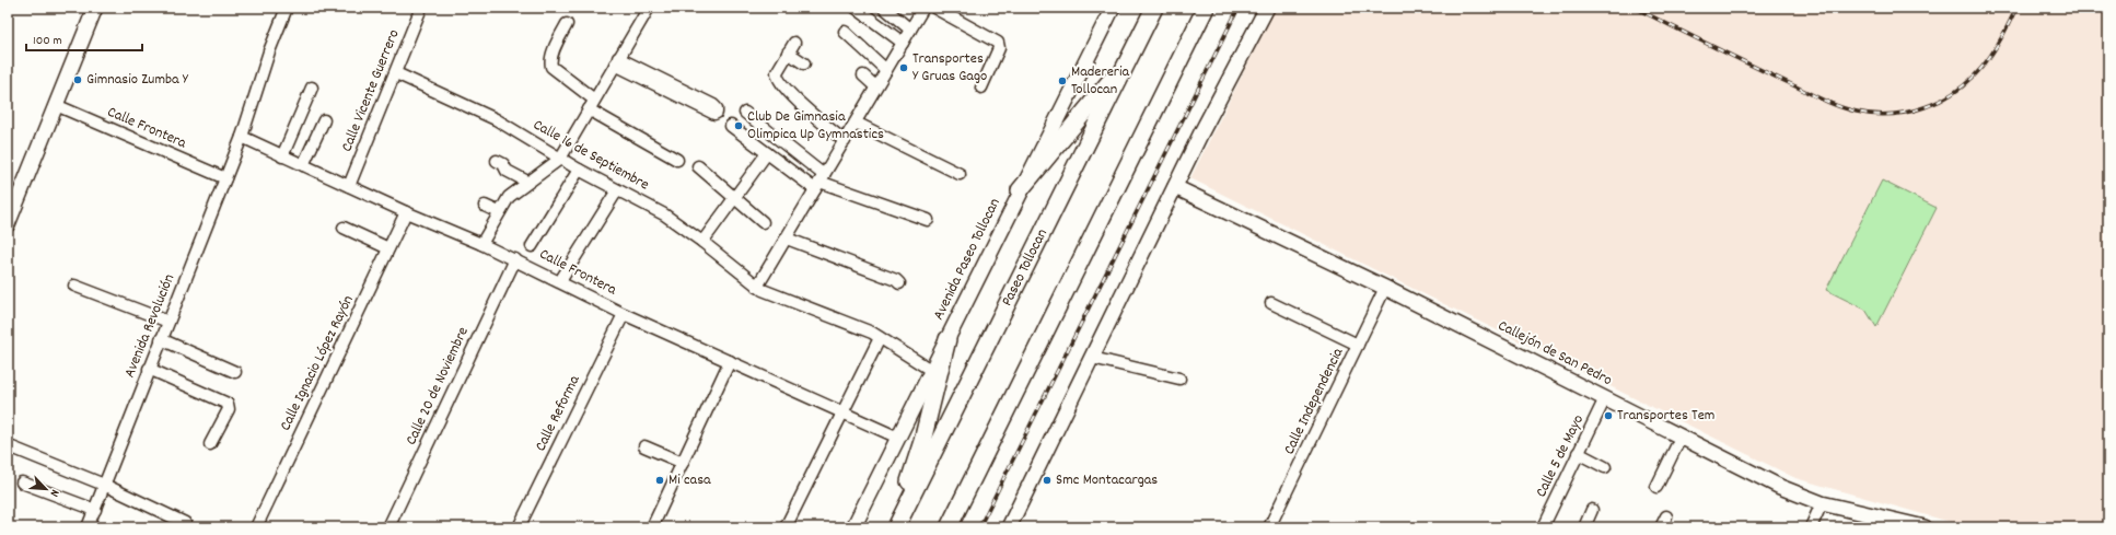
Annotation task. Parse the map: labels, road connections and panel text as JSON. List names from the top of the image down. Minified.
{"streets":{"highway":["Paseo Tollocan"],"main road":["Avenida Paseo Tollocan","Callejón de San Pedro"],"street":["Calle Vicente Guerrero","Calle Frontera","Calle 16 de Septiembre","Avenida Revolución","Calle Ignacio López Rayón","Calle 20 de Noviembre","Calle Independencia","Calle Reforma","Calle 5 de Mayo"]},"crossings":[["Calle Vicente Guerrero","Calle Frontera"],["Calle Vicente Guerrero","Calle 16 de Septiembre"],["Calle Frontera","Avenida Paseo Tollocan"],["Calle Frontera","Avenida Revolución"],["Calle Frontera","Calle Ignacio López Rayón"],["Calle Frontera","Calle 20 de Noviembre"],["Calle Frontera","Calle Reforma"],["Calle 16 de Septiembre","Avenida Paseo Tollocan"],["Callejón de San Pedro","Calle Independencia"],["Callejón de San Pedro","Calle 5 de Mayo"]],"places":["Transportes Y Gruas Gago","Gimnasio Zumba Y","Madereria Tollocan","Club De Gimnasia Olimpica Up Gymnastics","Transportes Tem","Mi casa","Smc Montacargas"],"scale_bar":"100 m","north":"bottom right"}
